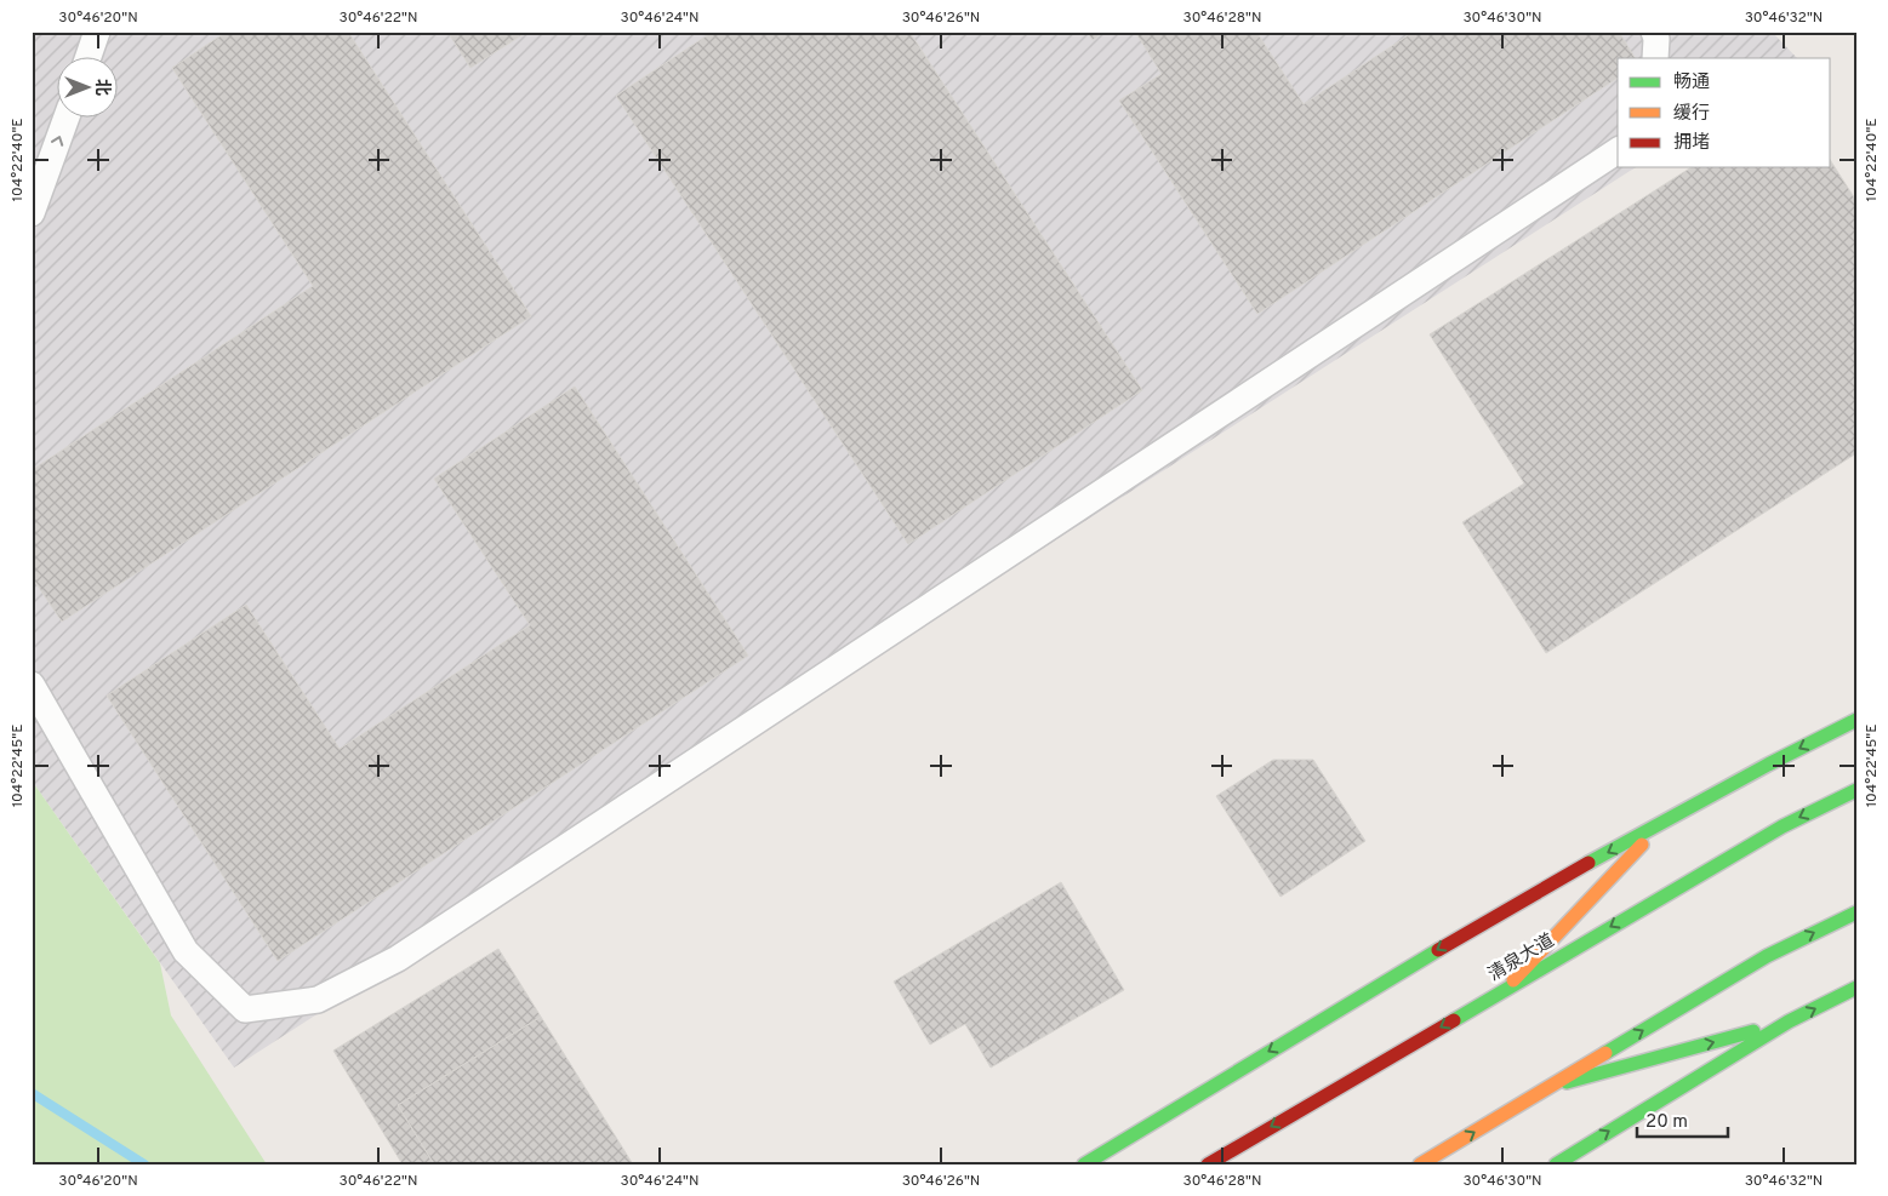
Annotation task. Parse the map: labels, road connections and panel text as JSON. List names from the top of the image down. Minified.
{"streets":{"street":["清泉大道"]},"legend":["畅通","缓行","拥堵"],"scale_bar":"20 m","north":"right","coordinates":["30°46'20\"N","30°46'22\"N","30°46'24\"N","30°46'26\"N","30°46'28\"N","30°46'30\"N","30°46'32\"N","104°22'40\"E","104°22'45\"E"]}
